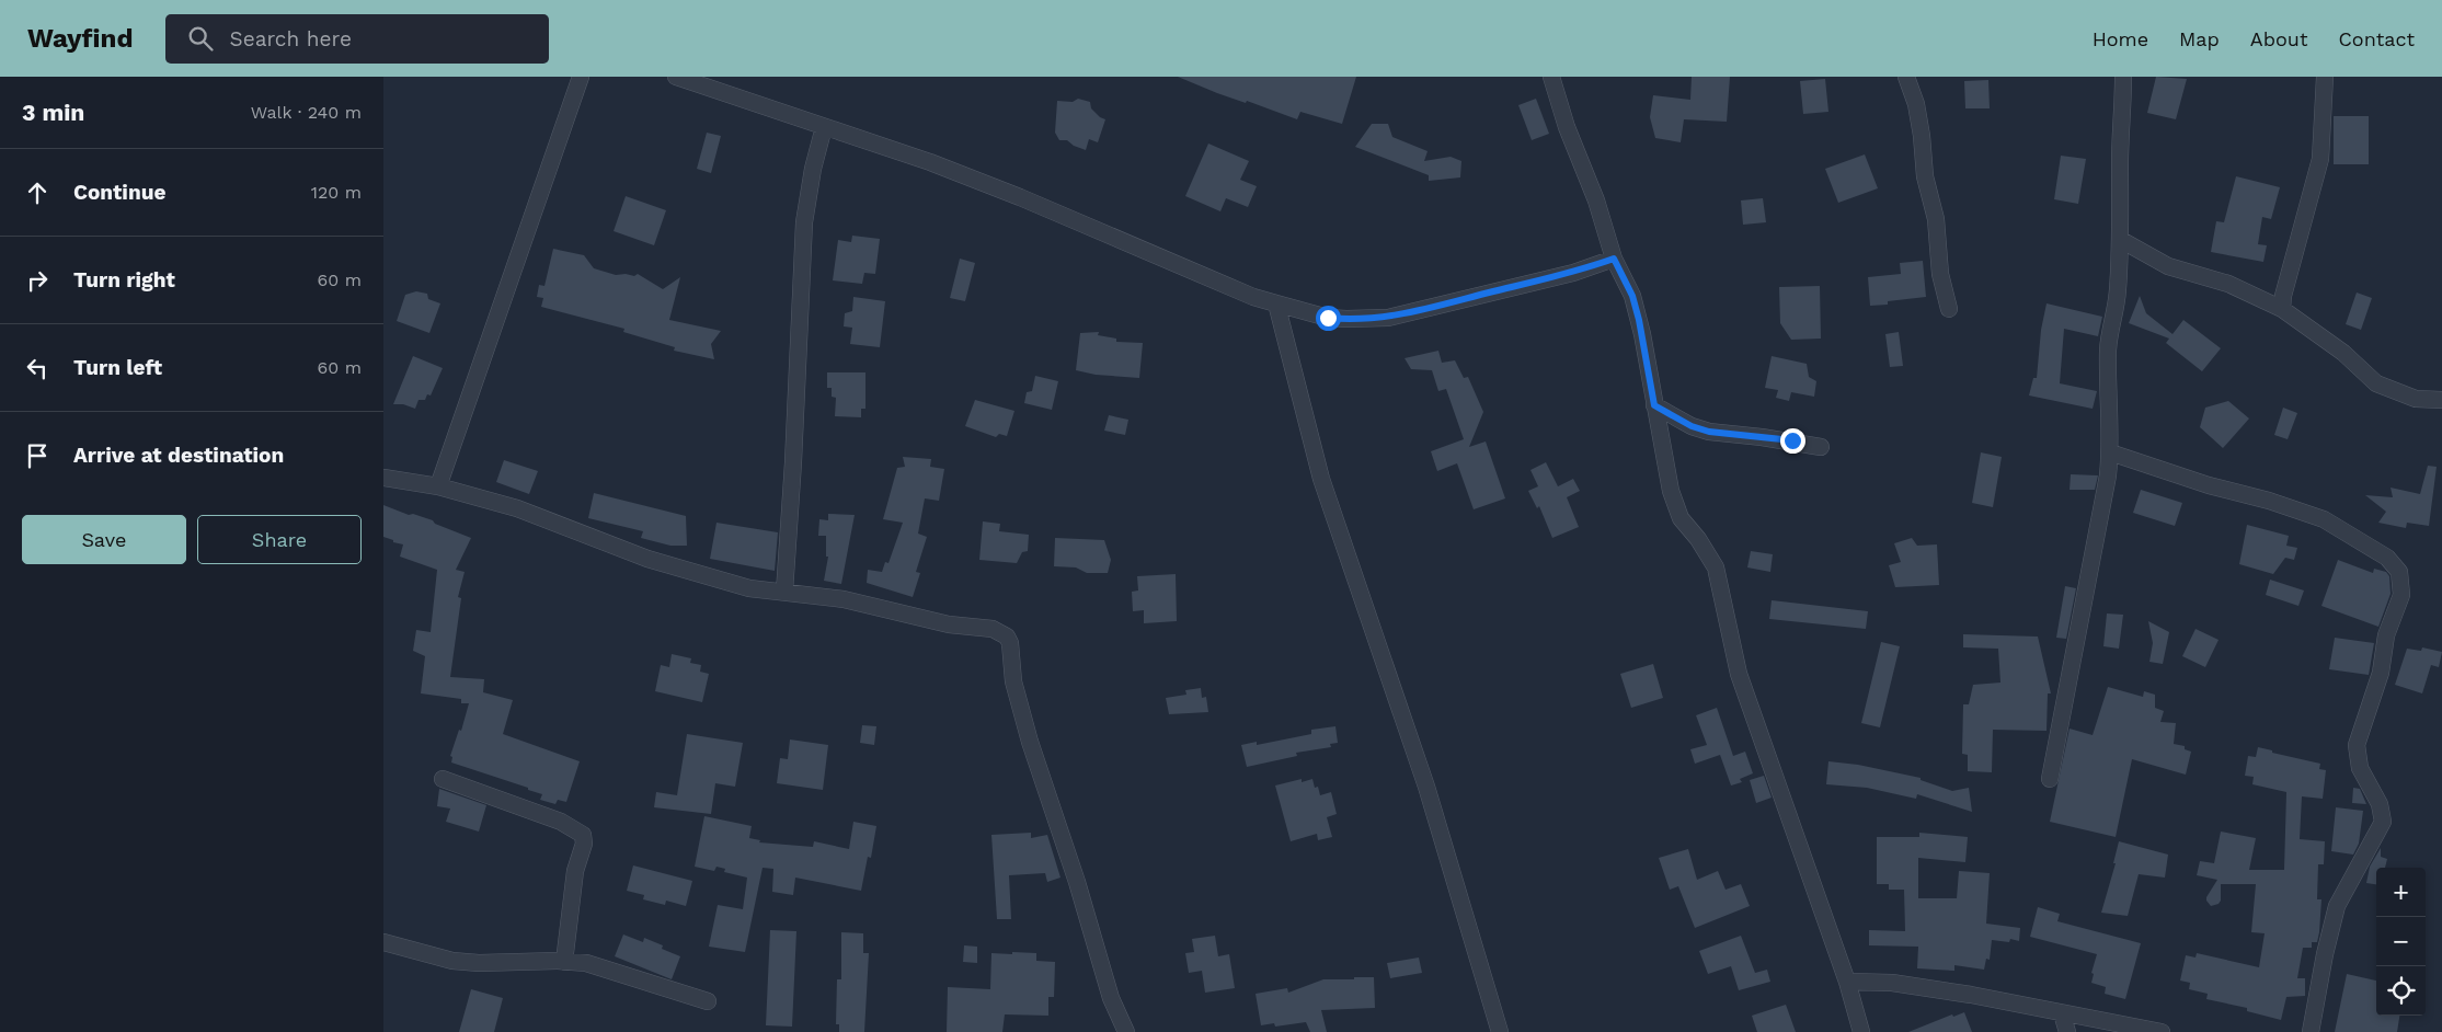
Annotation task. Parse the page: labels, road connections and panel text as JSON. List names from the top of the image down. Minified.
{"page":{"header":"Wayfind","search":"Search here","nav":["Home","Map","About","Contact"],"heading":["3 min","Walk · 240 m"],"list":[["Continue","120 m"],["Turn right","60 m"],["Turn left","60 m"],"Arrive at destination"],"buttons":["Save","Share"],"map_buttons":["+","−"]}}
